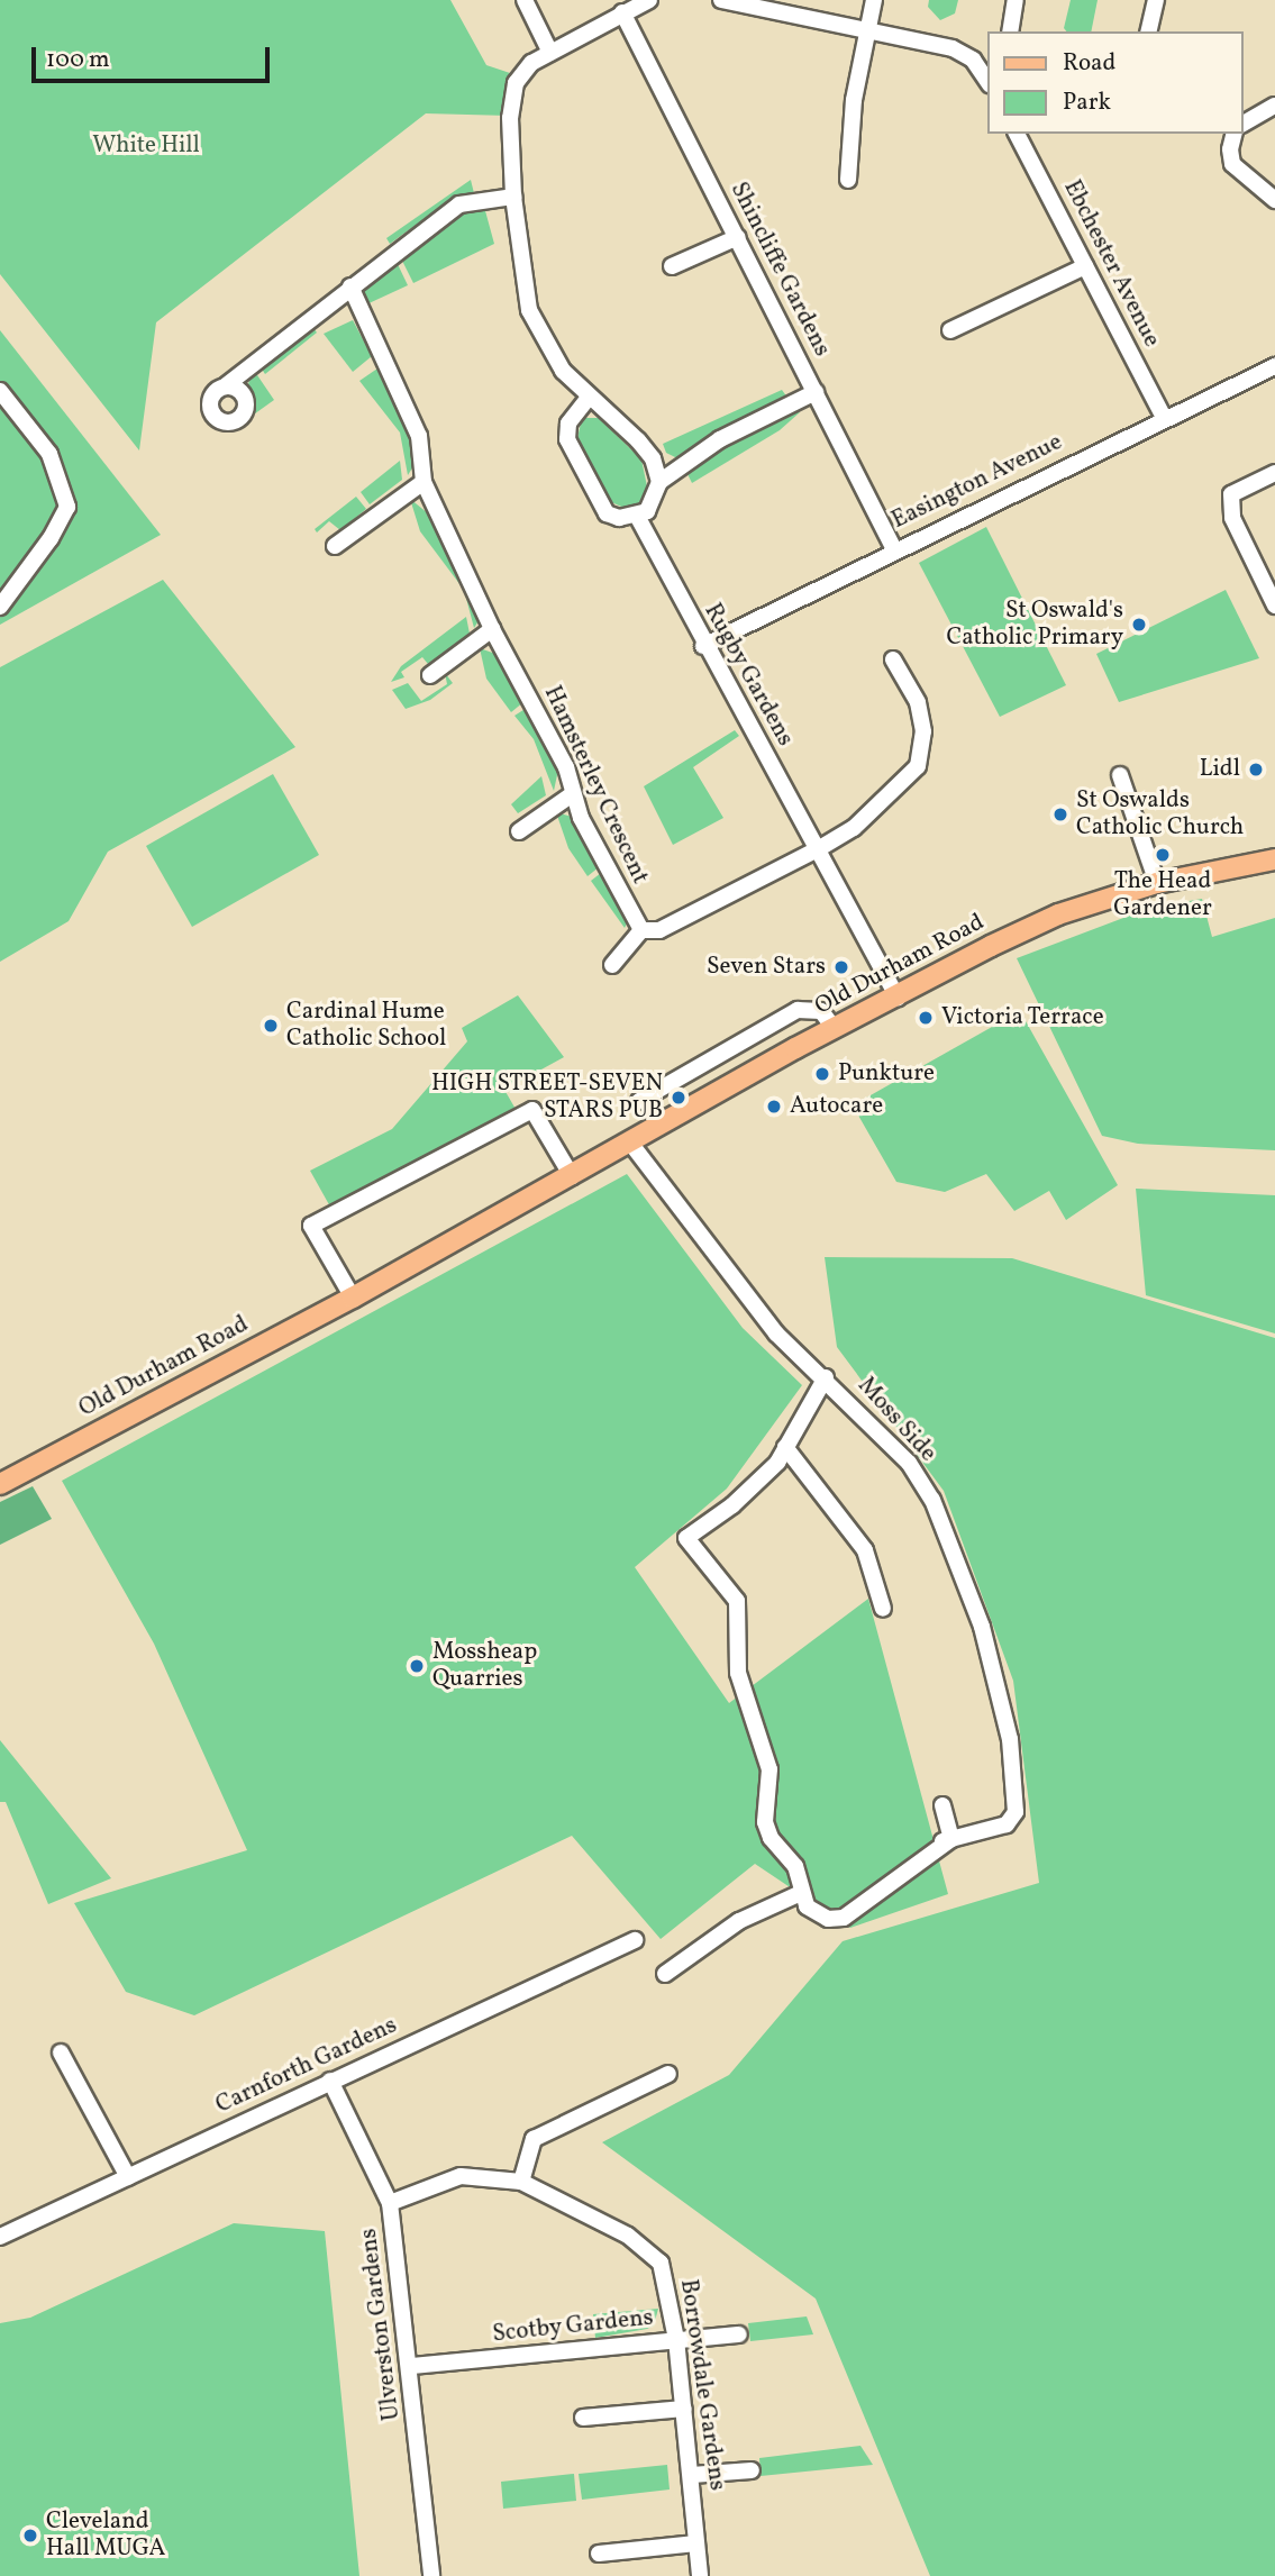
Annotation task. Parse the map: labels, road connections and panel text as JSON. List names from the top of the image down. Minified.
{"streets":{"main road":["Old Durham Road"],"street":["Ebchester Avenue","Shincliffe Gardens","Easington Avenue","Rugby Gardens","Hamsterley Crescent","Moss Side","Carnforth Gardens","Ulverston Gardens","Scotby Gardens","Borrowdale Gardens"]},"crossings":[["Ebchester Avenue","Easington Avenue"],["Shincliffe Gardens","Easington Avenue"],["Easington Avenue","Rugby Gardens"],["Rugby Gardens","Old Durham Road"],["Old Durham Road","Moss Side"],["Carnforth Gardens","Ulverston Gardens"],["Ulverston Gardens","Scotby Gardens"],["Ulverston Gardens","Borrowdale Gardens"],["Scotby Gardens","Borrowdale Gardens"]],"parks":["White Hill"],"places":["St Oswald's Catholic Primary","Lidl","St Oswalds Catholic Church","The Head Gardener","Seven Stars","Victoria Terrace","Cardinal Hume Catholic School","Punkture","HIGH STREET-SEVEN STARS PUB","Autocare","Mossheap Quarries","Cleveland Hall MUGA"],"legend":["Road","Park"],"scale_bar":"100 m"}
